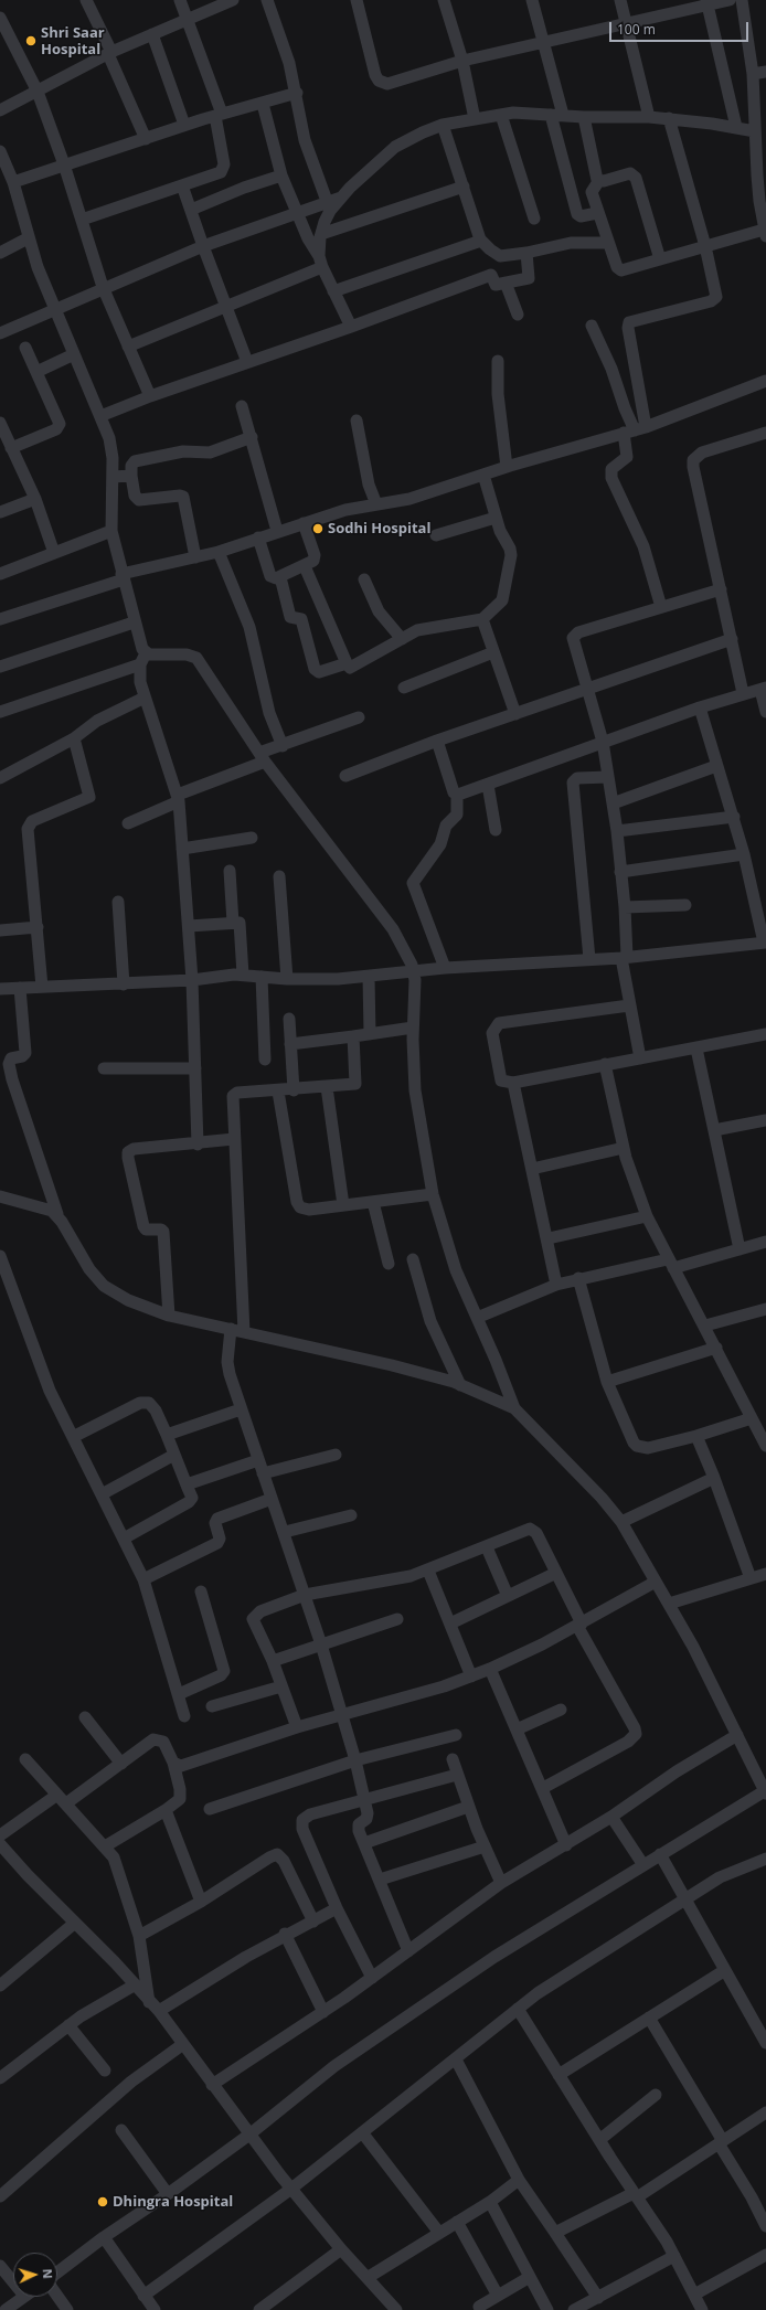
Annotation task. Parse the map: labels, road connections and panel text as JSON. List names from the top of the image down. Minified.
{"places":["Shri Saar Hospital","Sodhi Hospital","Dhingra Hospital"],"scale_bar":"100 m","north":"right"}
